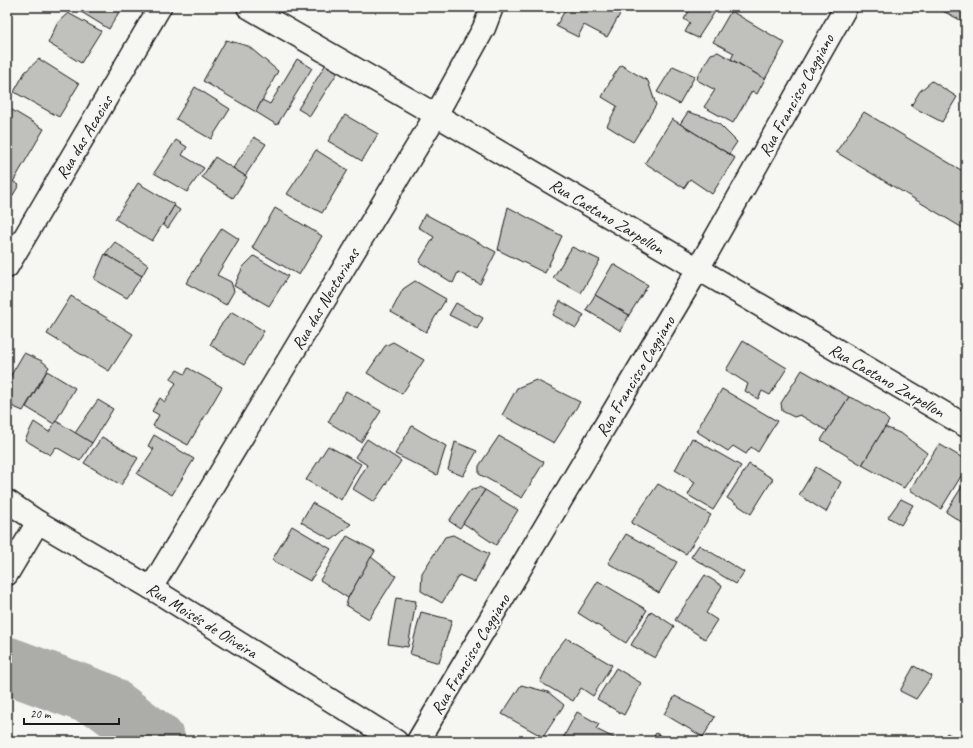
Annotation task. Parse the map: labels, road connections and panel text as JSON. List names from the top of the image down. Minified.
{"streets":{"street":["Rua Francisco Caggiano","Rua das Acacias","Rua Caetano Zarpellon","Rua das Nectarinas","Rua Moisés de Oliveira"]},"crossings":[["Rua Francisco Caggiano","Rua Caetano Zarpellon"],["Rua Caetano Zarpellon","Rua das Nectarinas"],["Rua das Nectarinas","Rua Moisés de Oliveira"]],"scale_bar":"20 m"}
